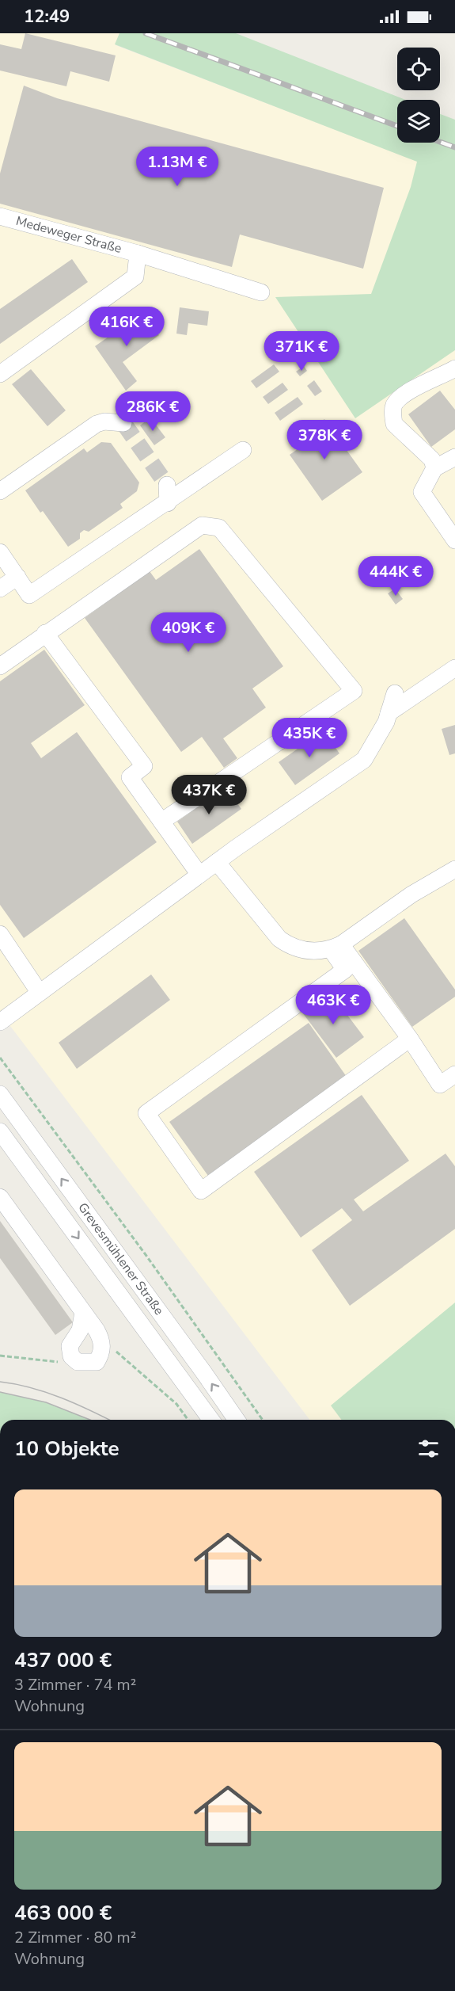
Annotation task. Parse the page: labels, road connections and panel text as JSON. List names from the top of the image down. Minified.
{"streets":{"street":["Medeweger Straße","Grevesmühlener Straße"]},"page":{"status":"12:49","price":["1.13M €","416K €","371K €","286K €","378K €","444K €","409K €","435K €","437K €","463K €"],"heading":"10 Objekte","list":[{"name":"437 000 €","note":"3 Zimmer · 74 m² · Wohnung"},{"name":"463 000 €","note":"2 Zimmer · 80 m² · Wohnung"}]}}
